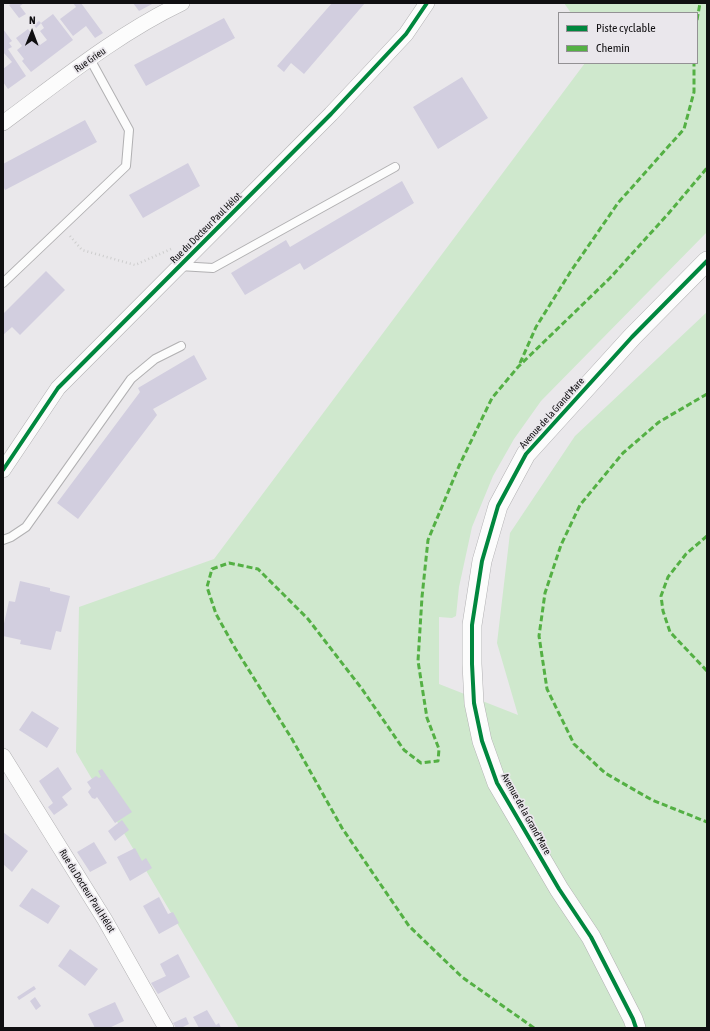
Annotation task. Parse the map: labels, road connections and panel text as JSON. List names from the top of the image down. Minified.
{"streets":{"street":["Rue Grieu","Rue du Docteur Paul Hélot","Avenue de la Grand'Mare"]},"legend":["Piste cyclable","Chemin"],"north":"top"}
